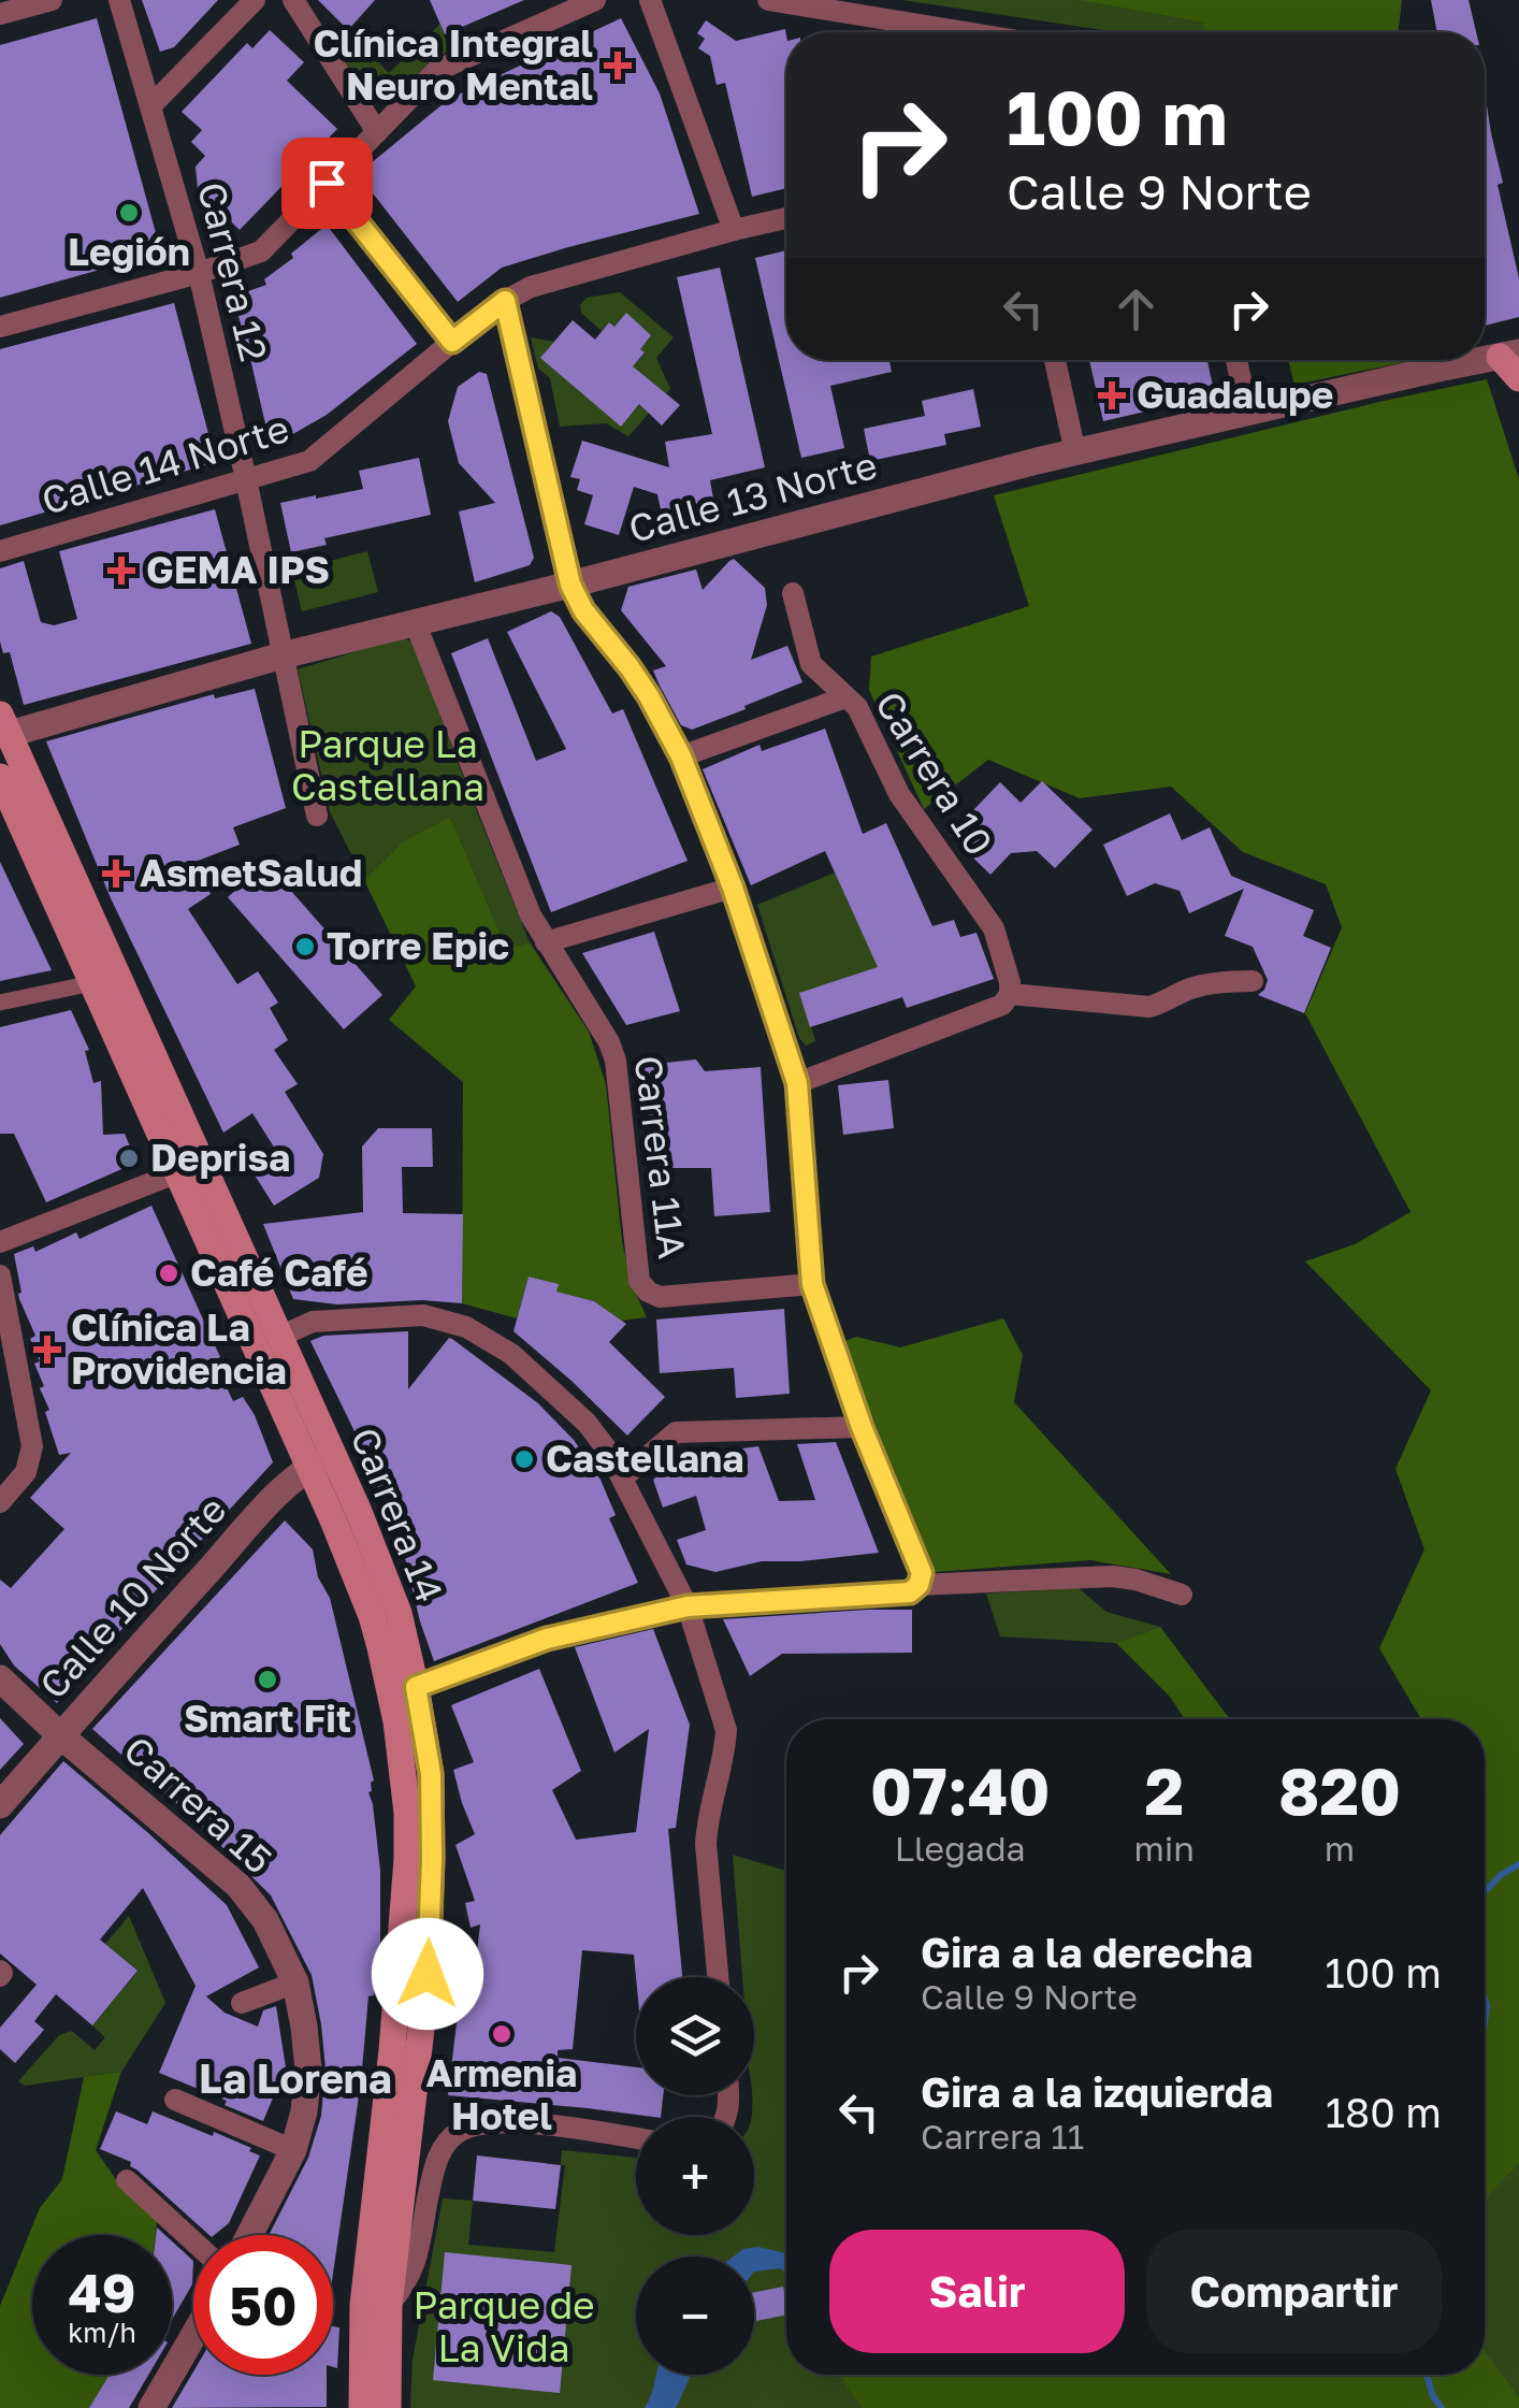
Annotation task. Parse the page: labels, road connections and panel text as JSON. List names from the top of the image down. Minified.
{"streets":{"main road":["Carrera 14"],"street":["Carrera 12","Calle 14 Norte","Calle 13 Norte","Carrera 10","Carrera 11A","Calle 10 Norte","Carrera 15"]},"crossings":[["Carrera 12","Calle 14 Norte"],["Carrera 12","Calle 13 Norte"],["Calle 13 Norte","Carrera 11A"],["Calle 13 Norte","Carrera 14"],["Carrera 14","Calle 10 Norte"],["Calle 10 Norte","Carrera 15"]],"districts":["La Lorena"],"parks":["Parque La Castellana","Parque de La Vida"],"places":{"health":["Clínica Integral Neuro Mental","Guadalupe","GEMA IPS","AsmetSalud","Clínica La Providencia"],"other":["Legión","Torre Epic","Deprisa","Café Café","Castellana","Smart Fit","Armenia Hotel"]},"page":{"turn":["100 m","Calle 9 Norte"],"eta":["07:40","Llegada","2","min","820","m"],"list":[{"name":"Gira a la derecha","note":"Calle 9 Norte","value":"100 m"},{"name":"Gira a la izquierda","note":"Carrera 11","value":"180 m"}],"map_buttons":["+","−"],"buttons":["Salir","Compartir"],"speed":"49 km/h","limit":"50"}}
